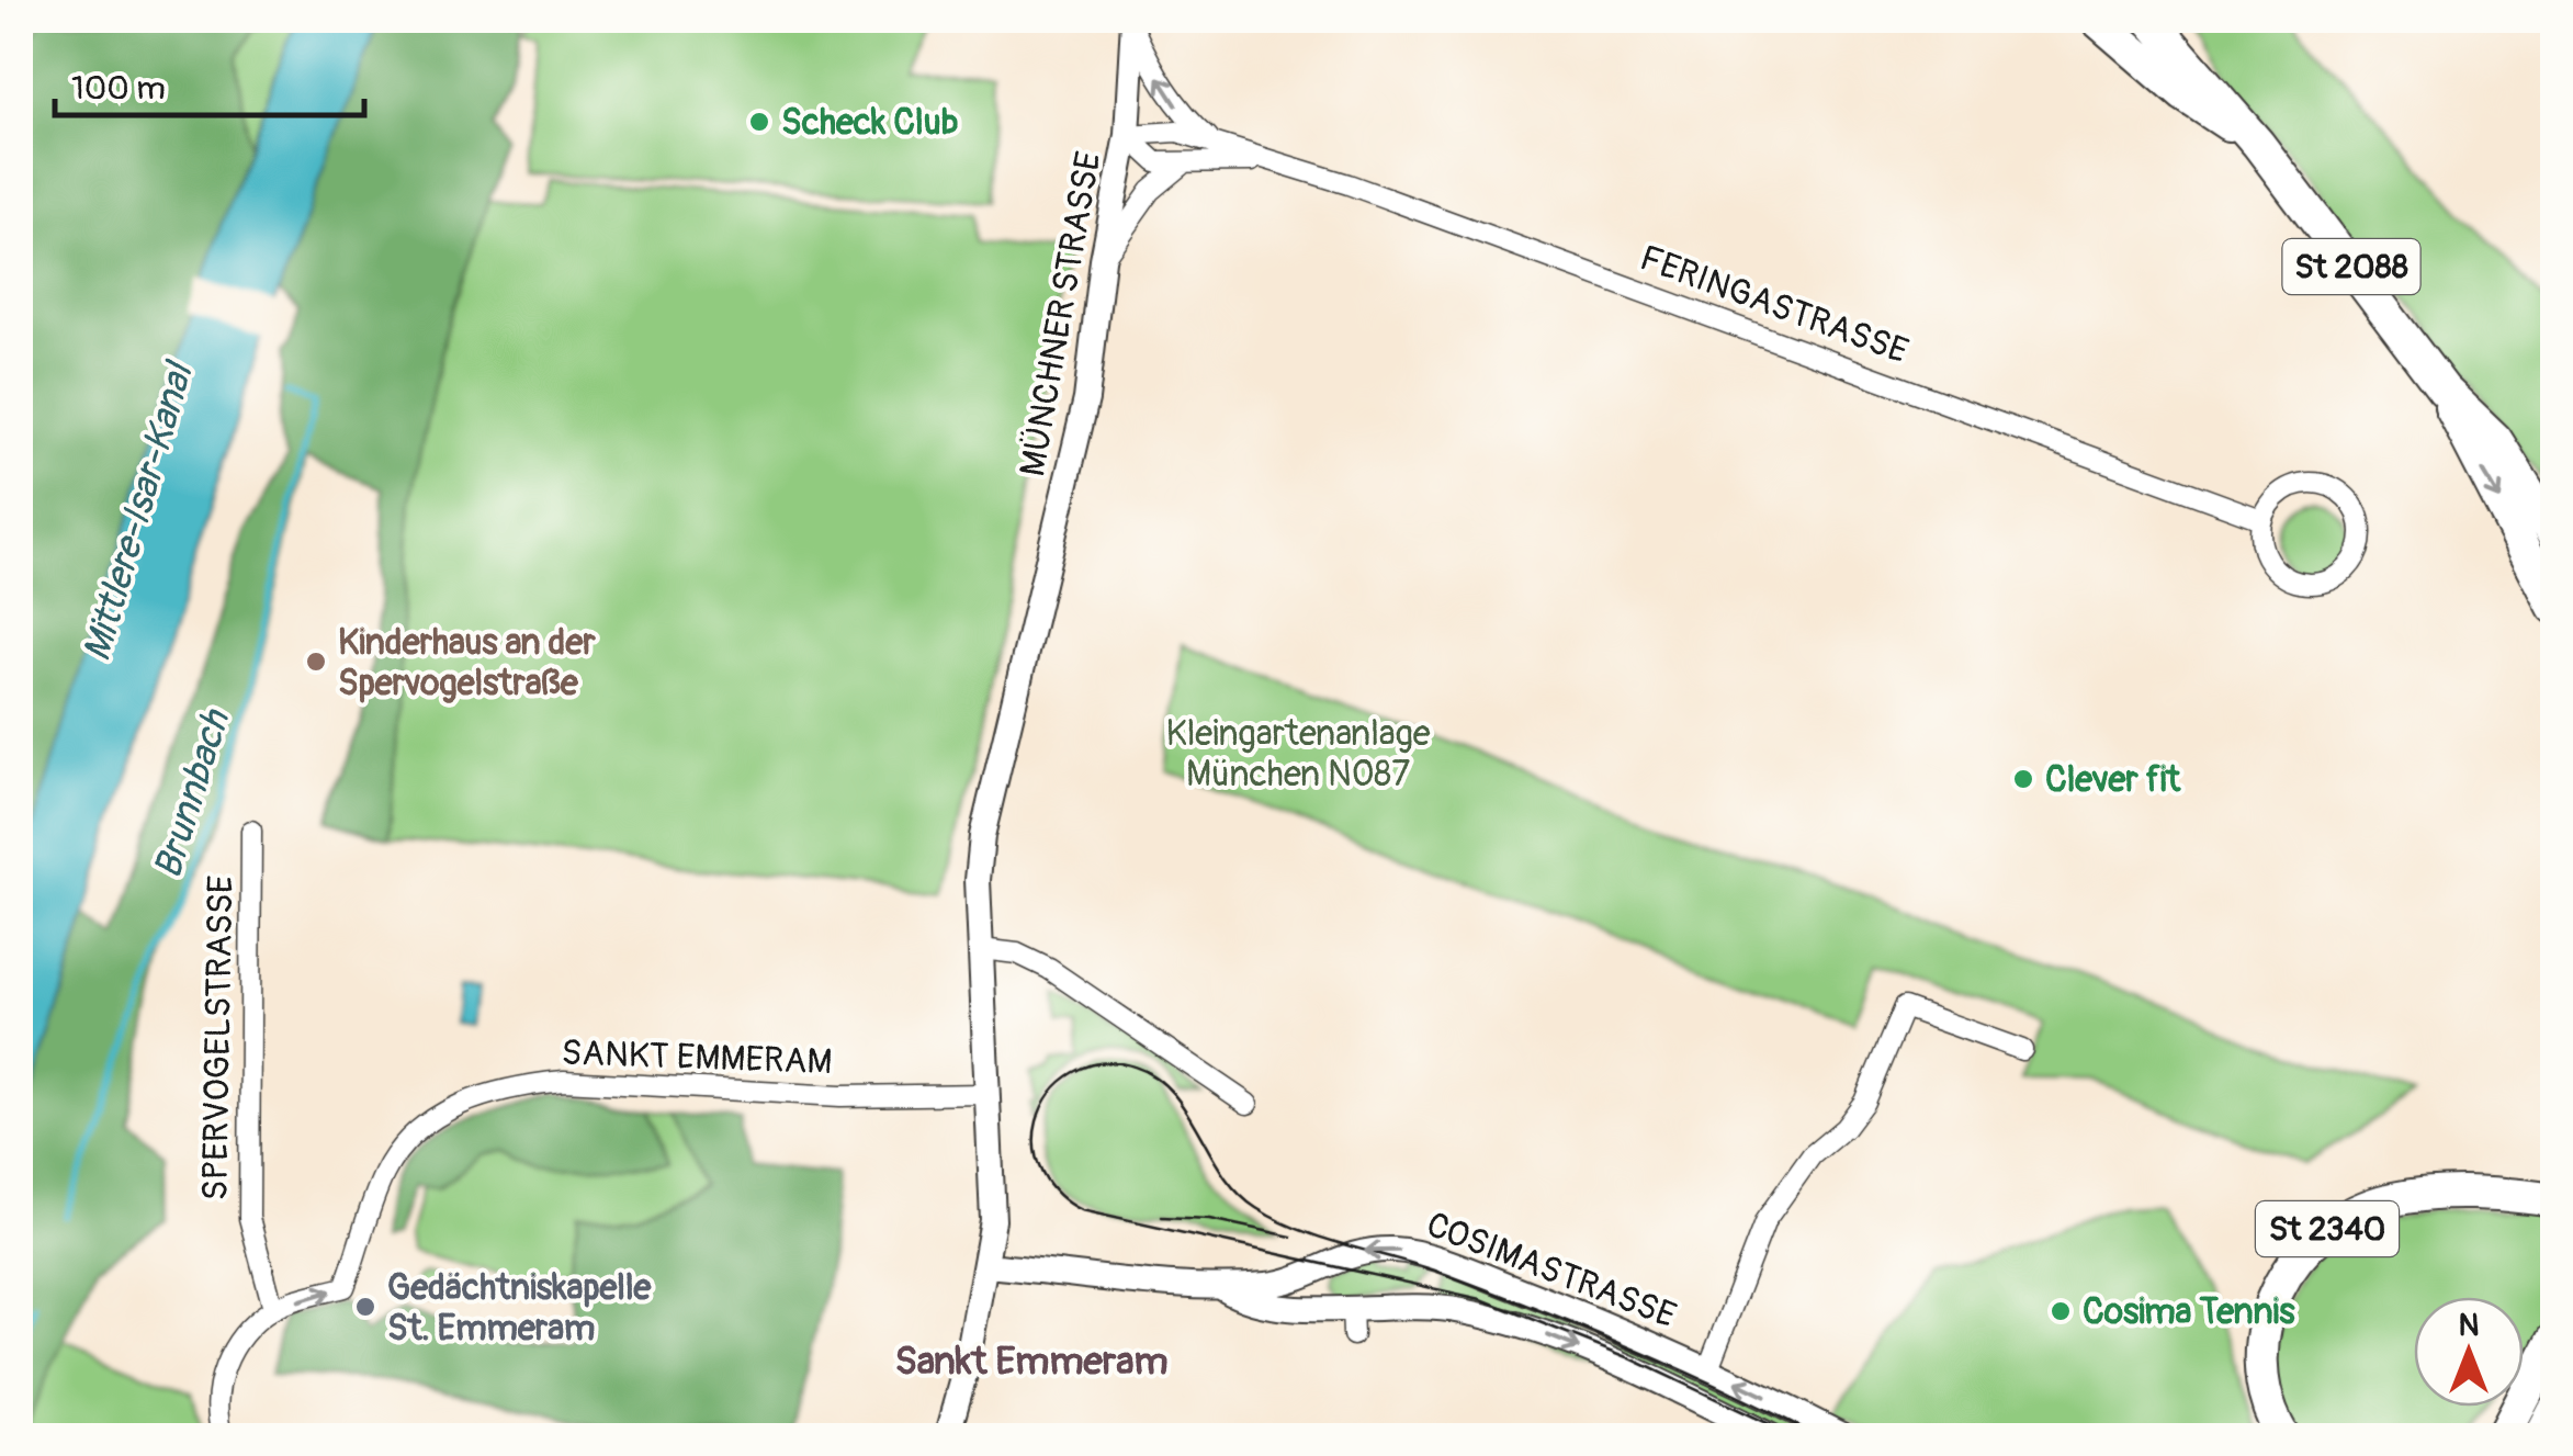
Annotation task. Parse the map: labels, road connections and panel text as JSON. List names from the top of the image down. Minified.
{"streets":{"highway":["St 2088","St 2340"],"main road":["MÜNCHNER STRASSE","COSIMASTRASSE"],"street":["FERINGASTRASSE","SPERVOGELSTRASSE","SANKT EMMERAM"]},"crossings":[["FERINGASTRASSE","MÜNCHNER STRASSE"],["MÜNCHNER STRASSE","SANKT EMMERAM"],["MÜNCHNER STRASSE","COSIMASTRASSE"],["SPERVOGELSTRASSE","SANKT EMMERAM"]],"one_way":["SANKT EMMERAM"],"districts":["Sankt Emmeram"],"water":["Mittlere-Isar-Kanal","Brunnbach"],"parks":["Kleingartenanlage München NO87"],"places":["Scheck Club","Kinderhaus an der Spervogelstraße","Clever fit","Gedächtniskapelle St. Emmeram","Cosima Tennis"],"scale_bar":"100 m","north":"top"}
